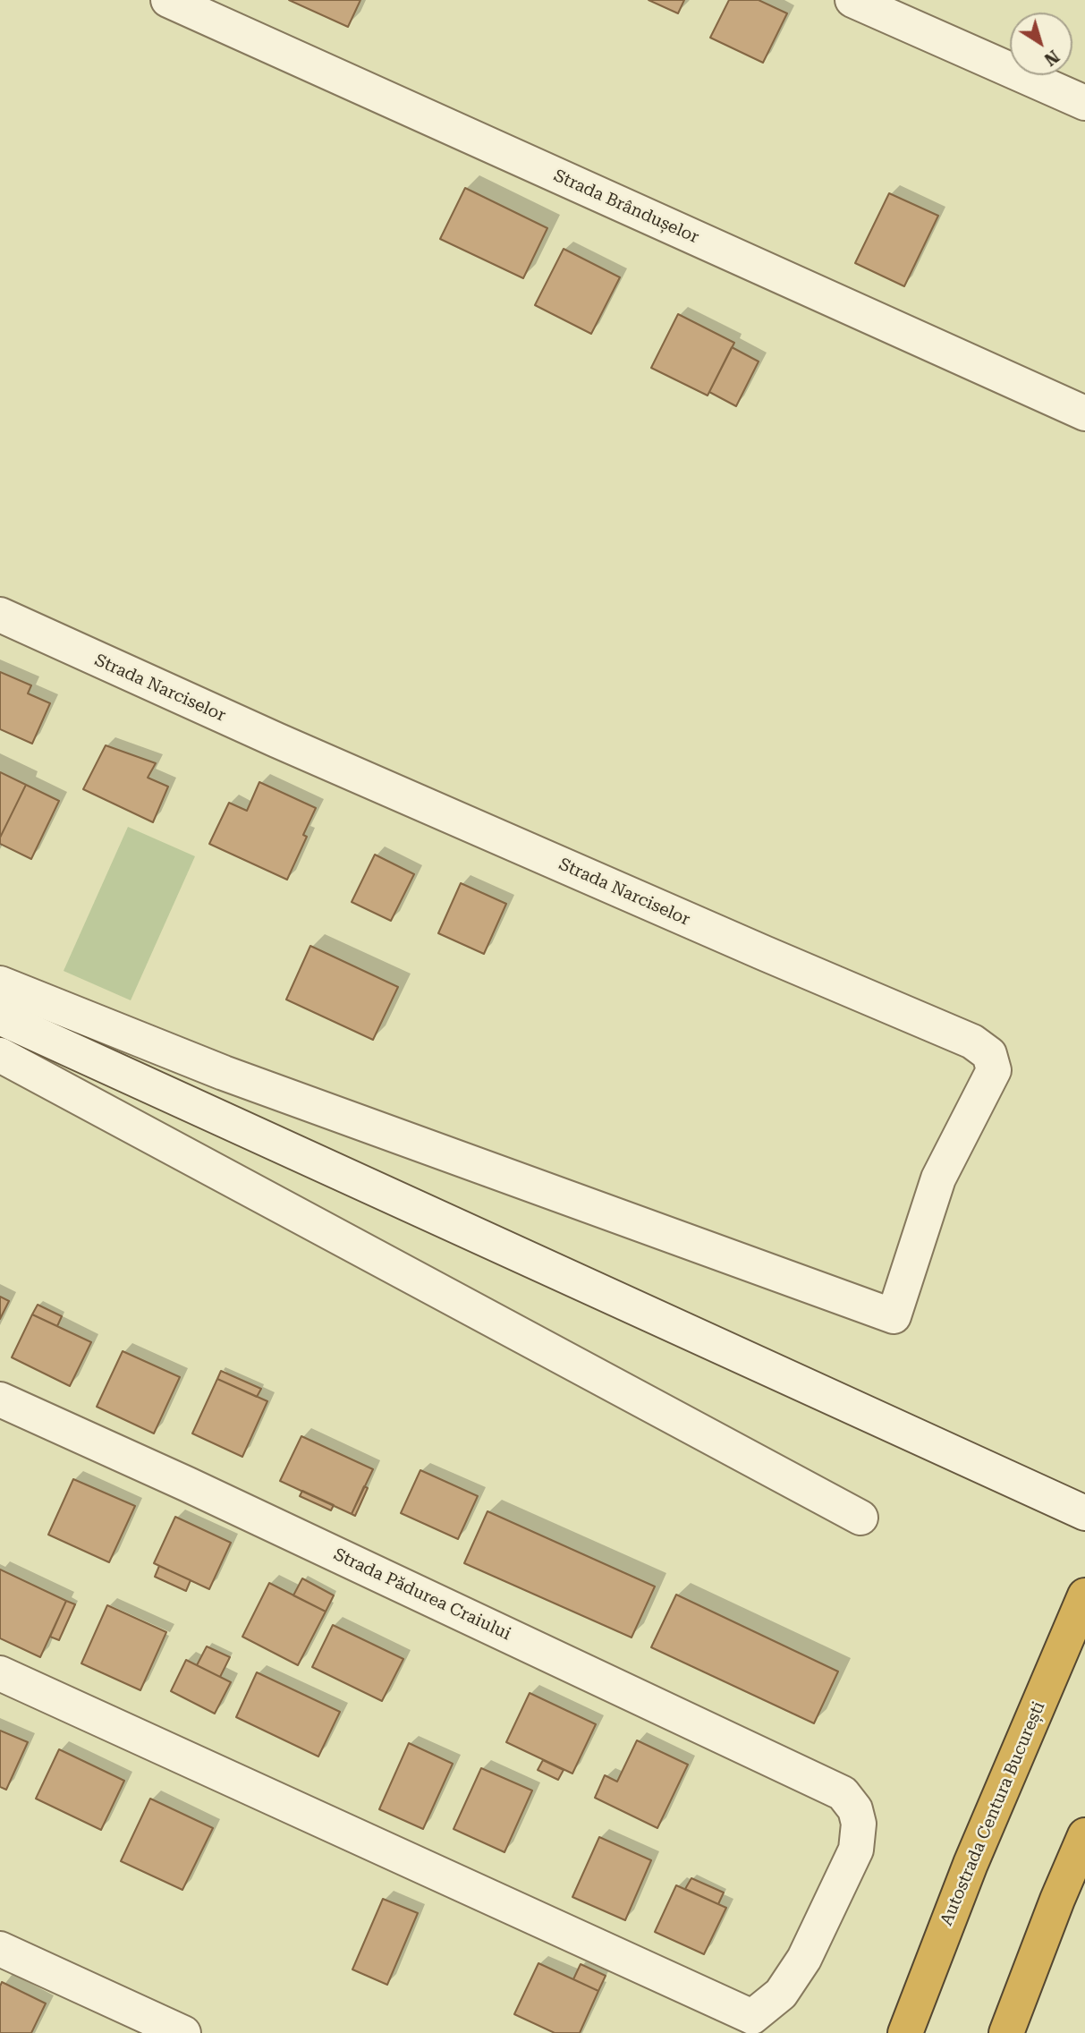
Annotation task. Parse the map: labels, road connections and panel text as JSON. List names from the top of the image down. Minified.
{"streets":{"highway":["Autostrada Centura București"],"street":["Strada Brândușelor","Strada Narciselor","Strada Pădurea Craiului"]},"north":"bottom right"}
